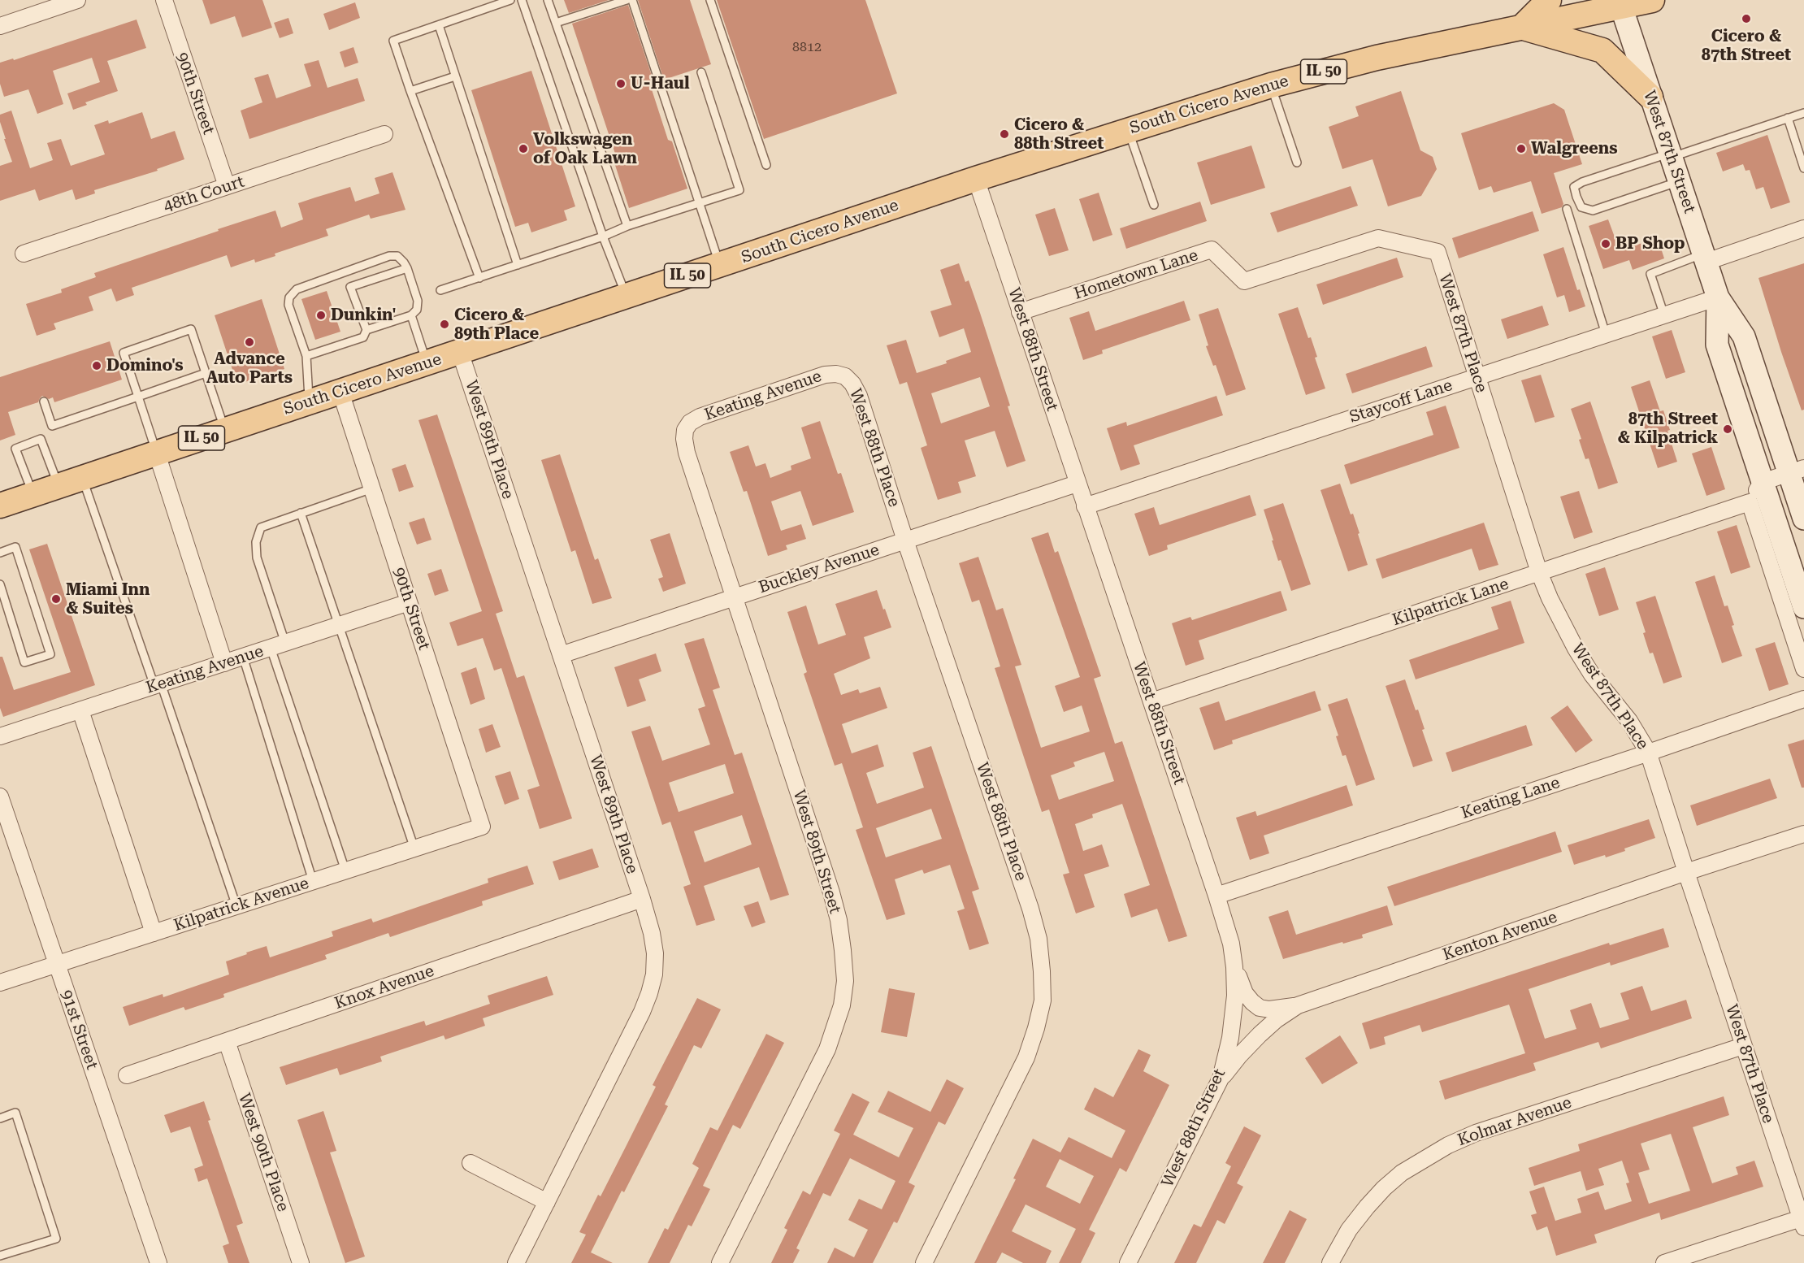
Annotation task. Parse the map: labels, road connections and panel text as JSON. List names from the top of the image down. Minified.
{"streets":{"main road":["IL 50","South Cicero Avenue","West 87th Street"],"street":["90th Street","48th Court","Hometown Lane","West 87th Place","West 88th Street","Keating Avenue","Staycoff Lane","West 89th Place","West 88th Place","Buckley Avenue","Kilpatrick Lane","Keating Lane","West 89th Street","Kilpatrick Avenue","Kenton Avenue","Knox Avenue","91st Street","Kolmar Avenue","West 90th Place"]},"crossings":[["90th Street","South Cicero Avenue"],["90th Street","48th Court"],["90th Street","Keating Avenue"],["90th Street","Kilpatrick Avenue"],["South Cicero Avenue","West 87th Street"],["South Cicero Avenue","West 88th Street"],["South Cicero Avenue","West 89th Place"],["West 87th Street","Staycoff Lane"],["Hometown Lane","West 87th Place"],["Hometown Lane","West 88th Street"],["West 87th Place","Staycoff Lane"],["West 87th Place","Kilpatrick Lane"],["West 87th Place","Keating Lane"],["West 87th Place","Kenton Avenue"],["West 87th Place","Kolmar Avenue"],["West 88th Street","Staycoff Lane"],["West 88th Street","Buckley Avenue"],["West 88th Street","Kilpatrick Lane"],["West 88th Street","Keating Lane"],["West 88th Street","Kenton Avenue"],["Keating Avenue","West 88th Place"],["Keating Avenue","West 89th Street"],["West 89th Place","Buckley Avenue"],["West 89th Place","Knox Avenue"],["West 88th Place","Buckley Avenue"],["Buckley Avenue","West 89th Street"],["Kilpatrick Avenue","91st Street"],["Knox Avenue","West 90th Place"]],"places":["Cicero & 87th Street","U-Haul","Cicero & 88th Street","Volkswagen of Oak Lawn","Walgreens","BP Shop","Dunkin'","Cicero & 89th Place","Advance Auto Parts","Domino's","87th Street & Kilpatrick","Miami Inn & Suites"],"house_numbers":["8812"]}
